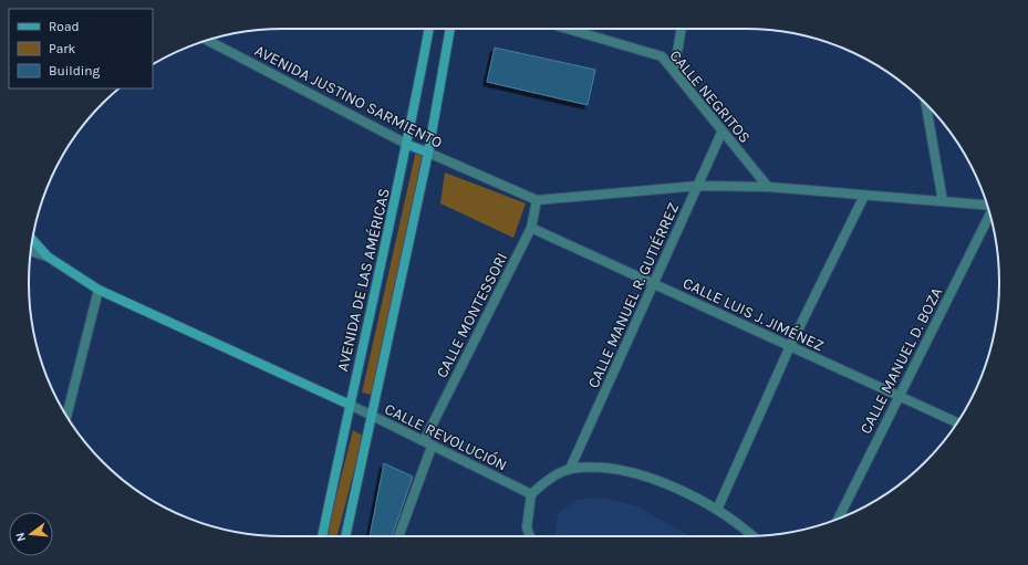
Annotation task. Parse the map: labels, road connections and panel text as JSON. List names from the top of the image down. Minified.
{"streets":{"main road":["AVENIDA JUSTINO SARMIENTO","AVENIDA DE LAS AMÉRICAS"],"street":["CALLE NEGRITOS","CALLE MANUEL R. GUTIÉRREZ","CALLE LUIS J. JIMÉNEZ","CALLE MONTESSORI","CALLE MANUEL D. BOZA","CALLE REVOLUCIÓN"]},"crossings":[["AVENIDA JUSTINO SARMIENTO","AVENIDA DE LAS AMÉRICAS"],["AVENIDA JUSTINO SARMIENTO","CALLE MONTESSORI"],["CALLE NEGRITOS","CALLE MANUEL R. GUTIÉRREZ"],["AVENIDA DE LAS AMÉRICAS","CALLE REVOLUCIÓN"],["CALLE MANUEL R. GUTIÉRREZ","CALLE LUIS J. JIMÉNEZ"],["CALLE LUIS J. JIMÉNEZ","CALLE MONTESSORI"],["CALLE LUIS J. JIMÉNEZ","CALLE MANUEL D. BOZA"],["CALLE MONTESSORI","CALLE REVOLUCIÓN"]],"legend":["Road","Park","Building"],"north":"left"}
